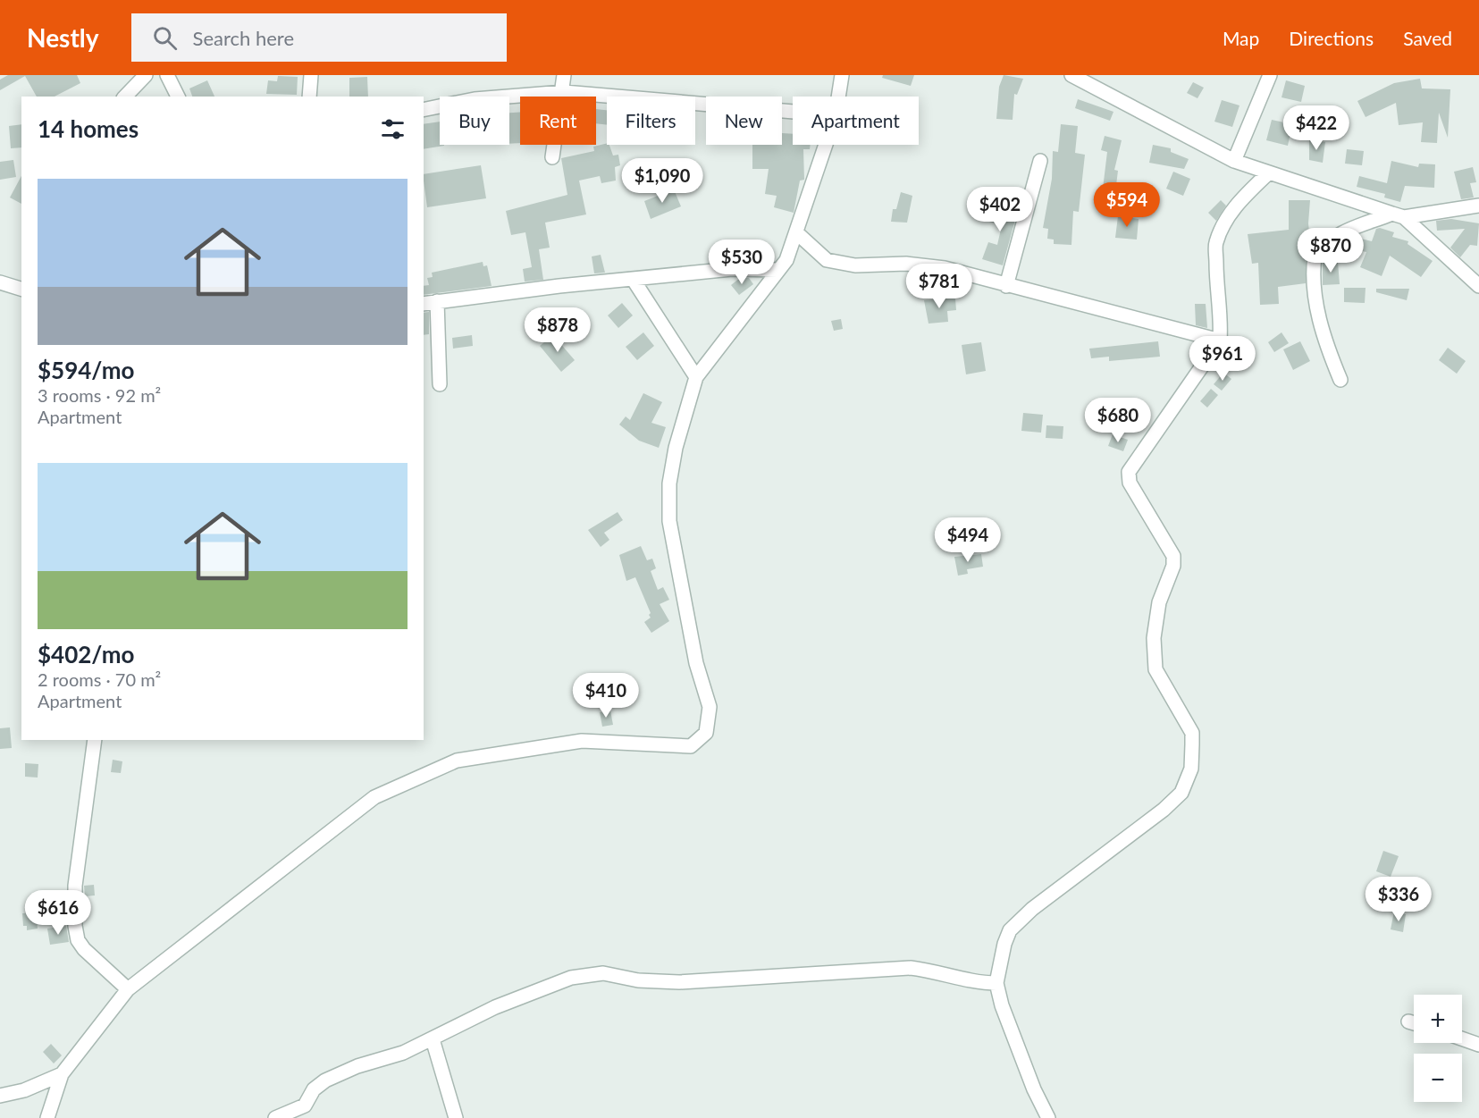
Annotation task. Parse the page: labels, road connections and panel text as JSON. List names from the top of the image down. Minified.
{"page":{"header":"Nestly","search":"Search here","nav":["Map","Directions","Saved"],"chip":["Buy","Rent","Filters","New","Apartment"],"heading":"14 homes","price":["$422","$1,090","$594","$402","$870","$530","$781","$878","$961","$680","$494","$410","$336","$616"],"list":[{"name":"$594/mo","note":"3 rooms · 92 m² · Apartment"},{"name":"$402/mo","note":"2 rooms · 70 m² · Apartment"}],"map_buttons":["+","−"]}}
